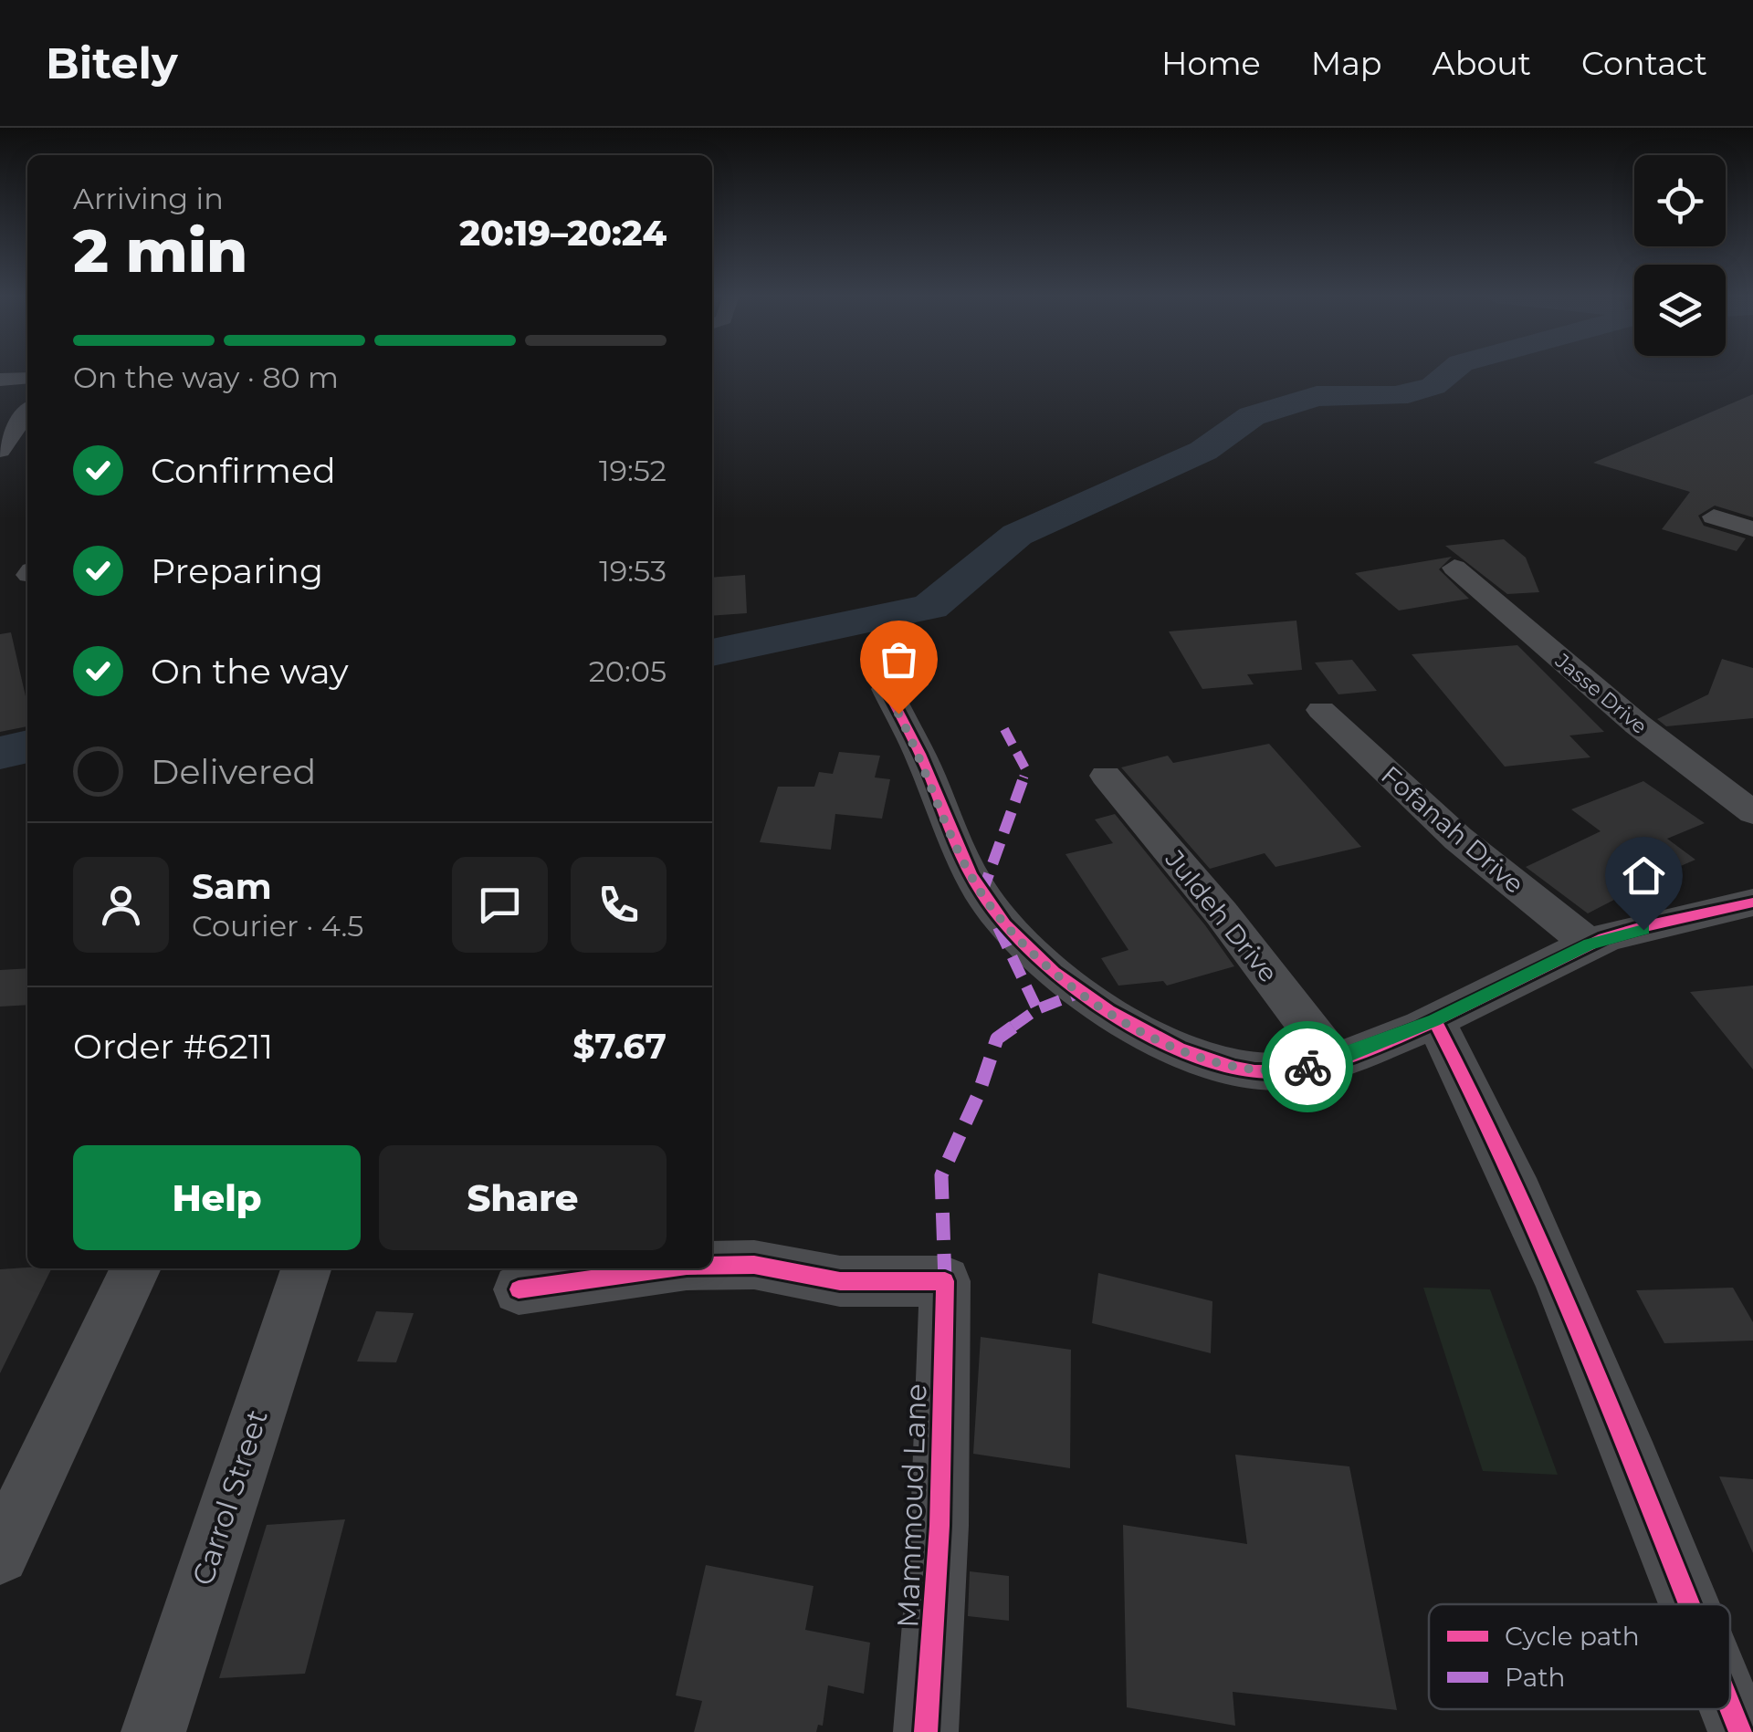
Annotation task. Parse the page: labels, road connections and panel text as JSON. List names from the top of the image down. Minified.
{"streets":{"street":["Jasse Drive","Fofanah Drive","Juldeh Drive","Carrol Street","Mammoud Lane"]},"legend":["Cycle path","Path"],"page":{"header":"Bitely","nav":["Home","Map","About","Contact"],"heading":["2 min","Arriving in","20:19–20:24"],"panel":["Sam","Courier · 4.5","Order #6211","$7.67"],"bar":"On the way · 80 m","list":[["Confirmed","19:52"],["Preparing","19:53"],["On the way","20:05"],"Delivered"],"buttons":["Help","Share"]}}
